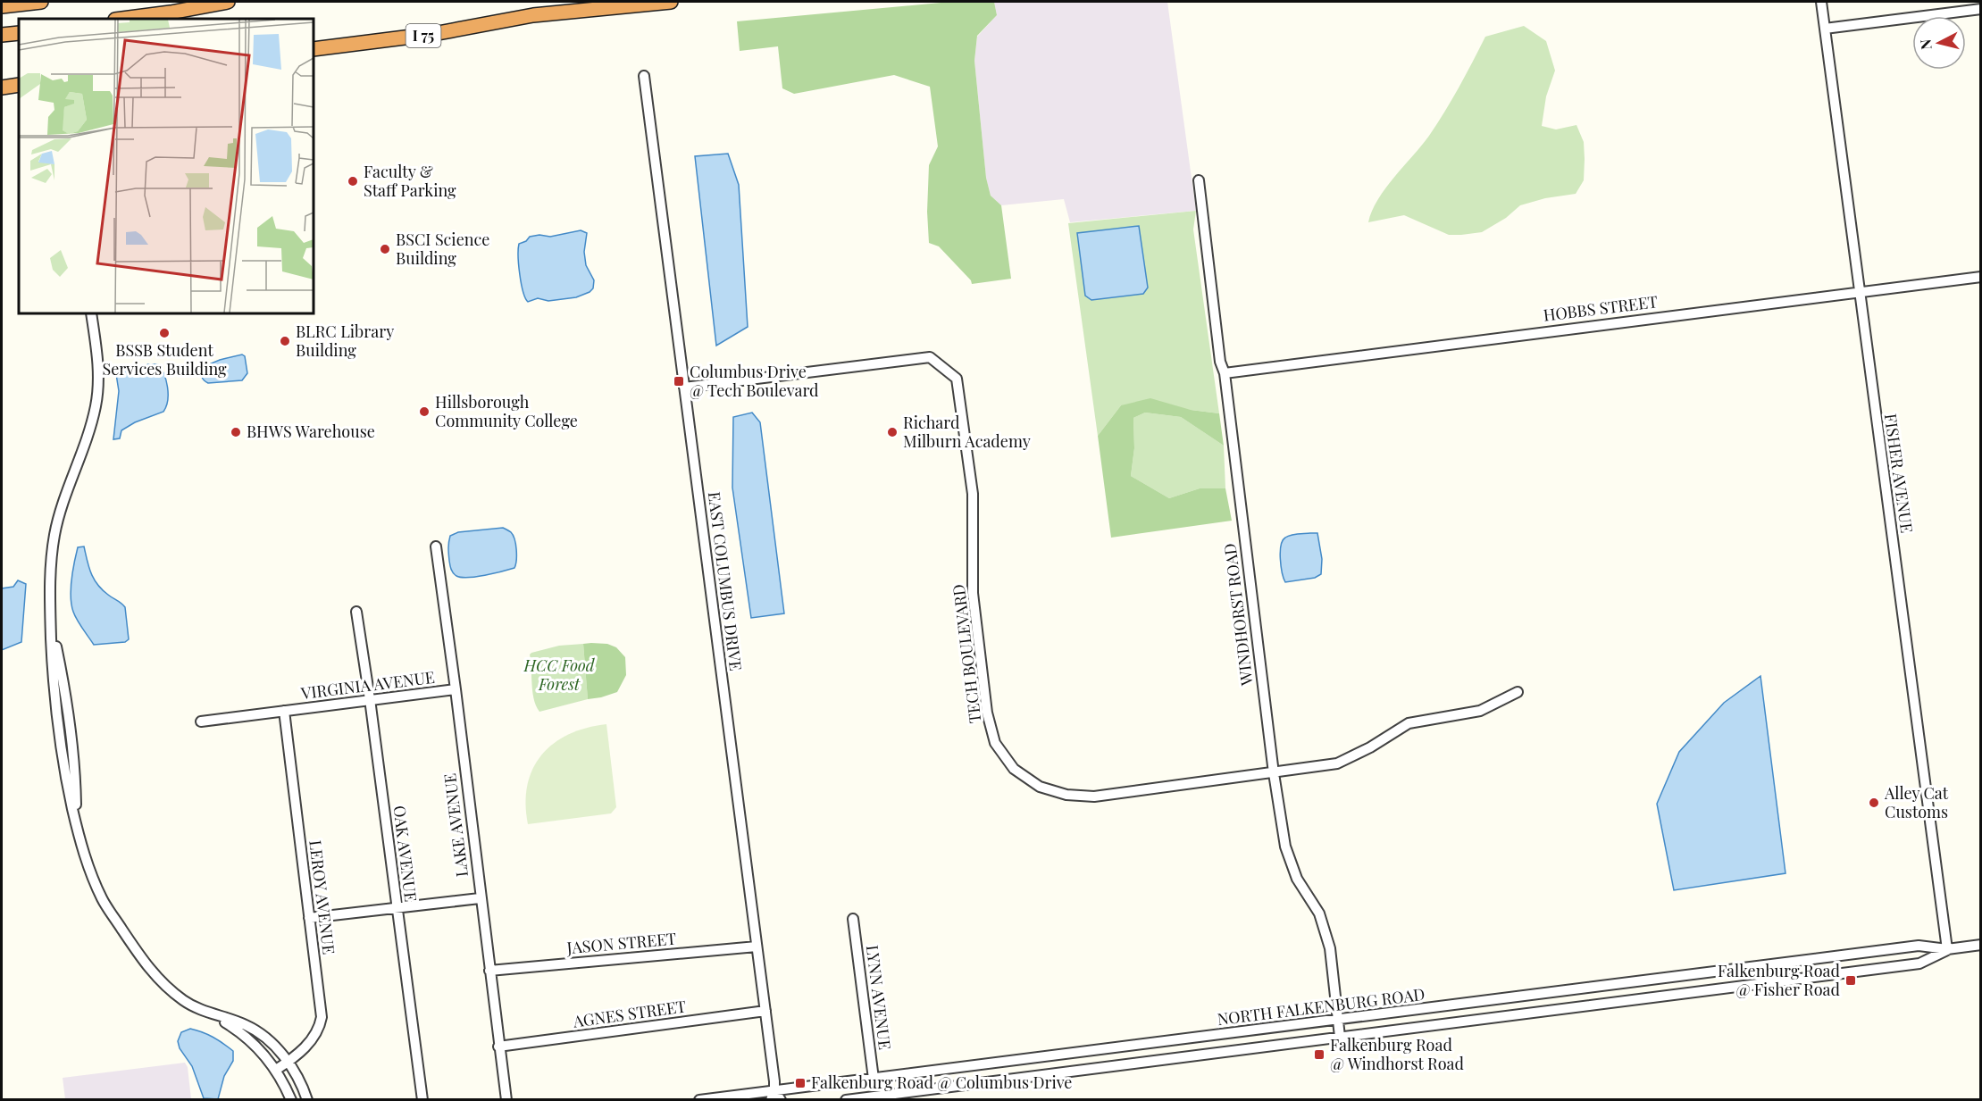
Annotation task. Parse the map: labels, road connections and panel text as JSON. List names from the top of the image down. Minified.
{"streets":{"highway":["I 75"],"street":["HOBBS STREET","FISHER AVENUE","EAST COLUMBUS DRIVE","WINDHORST ROAD","TECH BOULEVARD","VIRGINIA AVENUE","LAKE AVENUE","OAK AVENUE","LEROY AVENUE","JASON STREET","LYNN AVENUE","NORTH FALKENBURG ROAD","AGNES STREET"]},"crossings":[["HOBBS STREET","FISHER AVENUE"],["HOBBS STREET","WINDHORST ROAD"],["FISHER AVENUE","NORTH FALKENBURG ROAD"],["EAST COLUMBUS DRIVE","TECH BOULEVARD"],["EAST COLUMBUS DRIVE","JASON STREET"],["EAST COLUMBUS DRIVE","NORTH FALKENBURG ROAD"],["EAST COLUMBUS DRIVE","AGNES STREET"],["WINDHORST ROAD","TECH BOULEVARD"],["WINDHORST ROAD","NORTH FALKENBURG ROAD"],["VIRGINIA AVENUE","LAKE AVENUE"],["VIRGINIA AVENUE","OAK AVENUE"],["VIRGINIA AVENUE","LEROY AVENUE"],["LAKE AVENUE","JASON STREET"],["LAKE AVENUE","AGNES STREET"],["LYNN AVENUE","NORTH FALKENBURG ROAD"]],"parks":["HCC Food Forest"],"places":{"other":["Faculty & Staff Parking","BSCI Science Building","BSSB Student Services Building","BLRC Library Building","Hillsborough Community College","BHWS Warehouse","Richard Milburn Academy","Alley Cat Customs"],"transit":["Columbus Drive @ Tech Boulevard","Falkenburg Road @ Fisher Road","Falkenburg Road @ Windhorst Road","Falkenburg Road @ Columbus Drive"]},"north":"left"}
